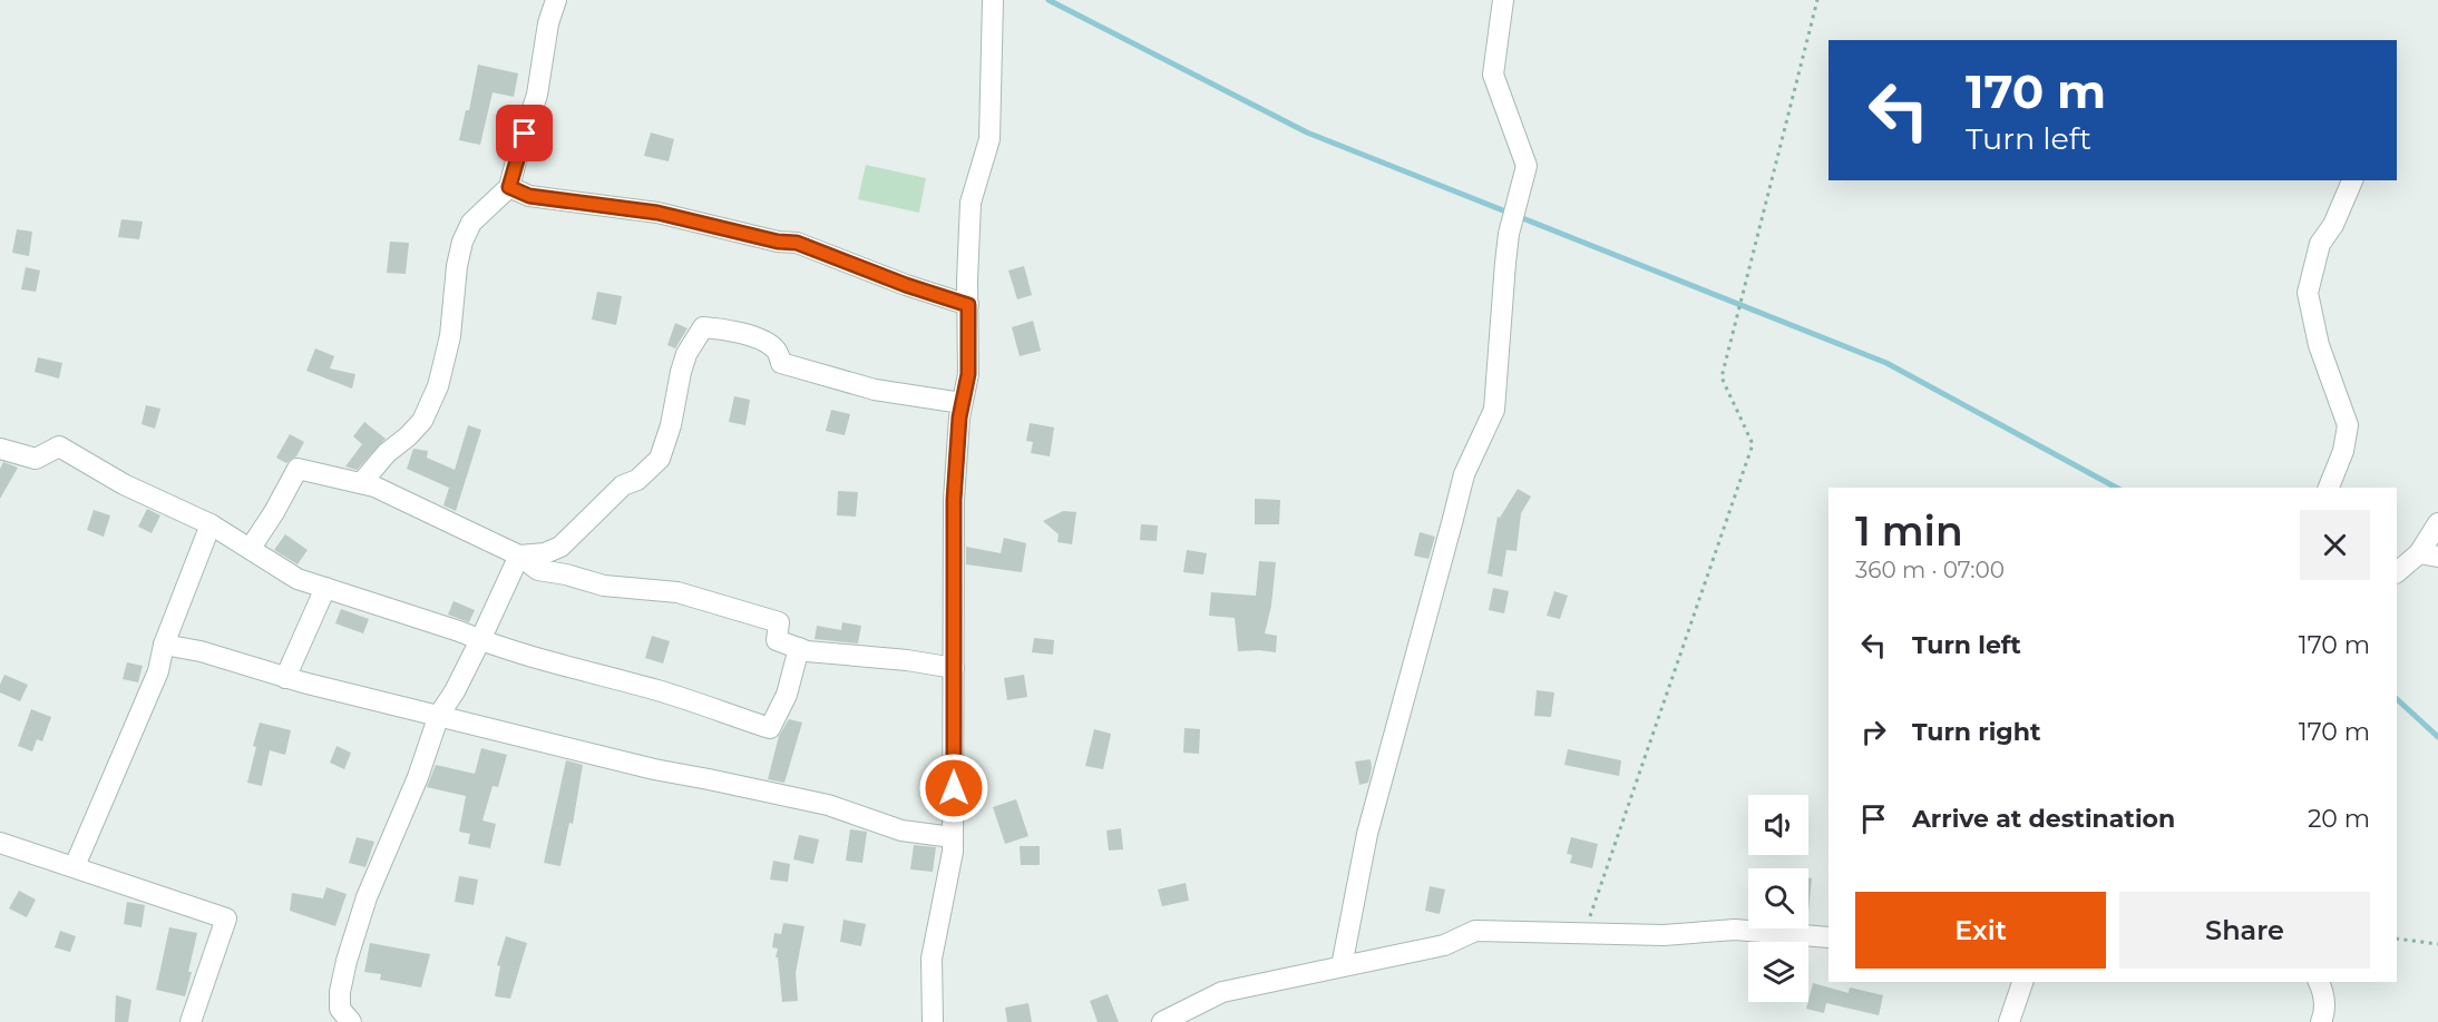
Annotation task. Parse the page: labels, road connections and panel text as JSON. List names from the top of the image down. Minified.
{"page":{"turn":["170 m","Turn left"],"heading":["1 min","360 m · 07:00"],"list":[{"name":"Turn left","value":"170 m"},{"name":"Turn right","value":"170 m"},{"name":"Arrive at destination","value":"20 m"}],"buttons":["Exit","Share"]}}
